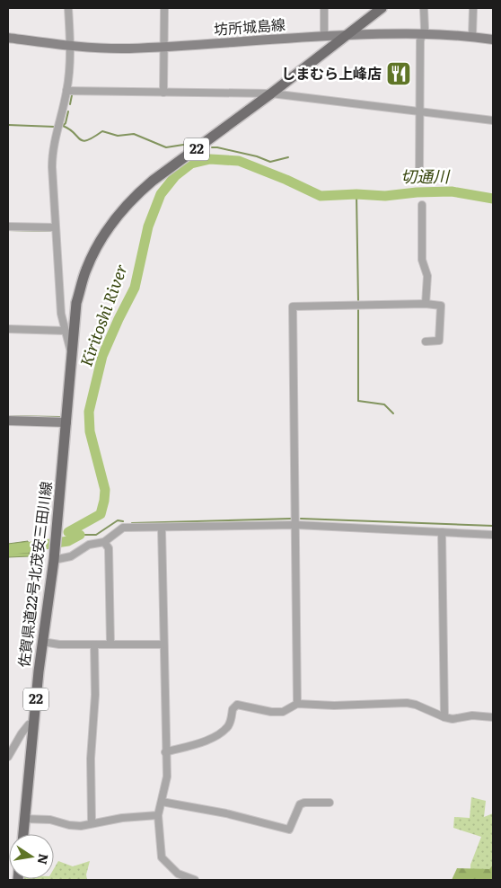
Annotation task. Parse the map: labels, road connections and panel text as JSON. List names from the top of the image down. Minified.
{"streets":{"main road":["坊所城島線","22","佐賀県道22号北茂安三田川線"]},"crossings":[["坊所城島線","22"],["22","佐賀県道22号北茂安三田川線"]],"water":["切通川","Kiritoshi River"],"places":{"restaurant":["しまむら上峰店"]},"north":"right"}
